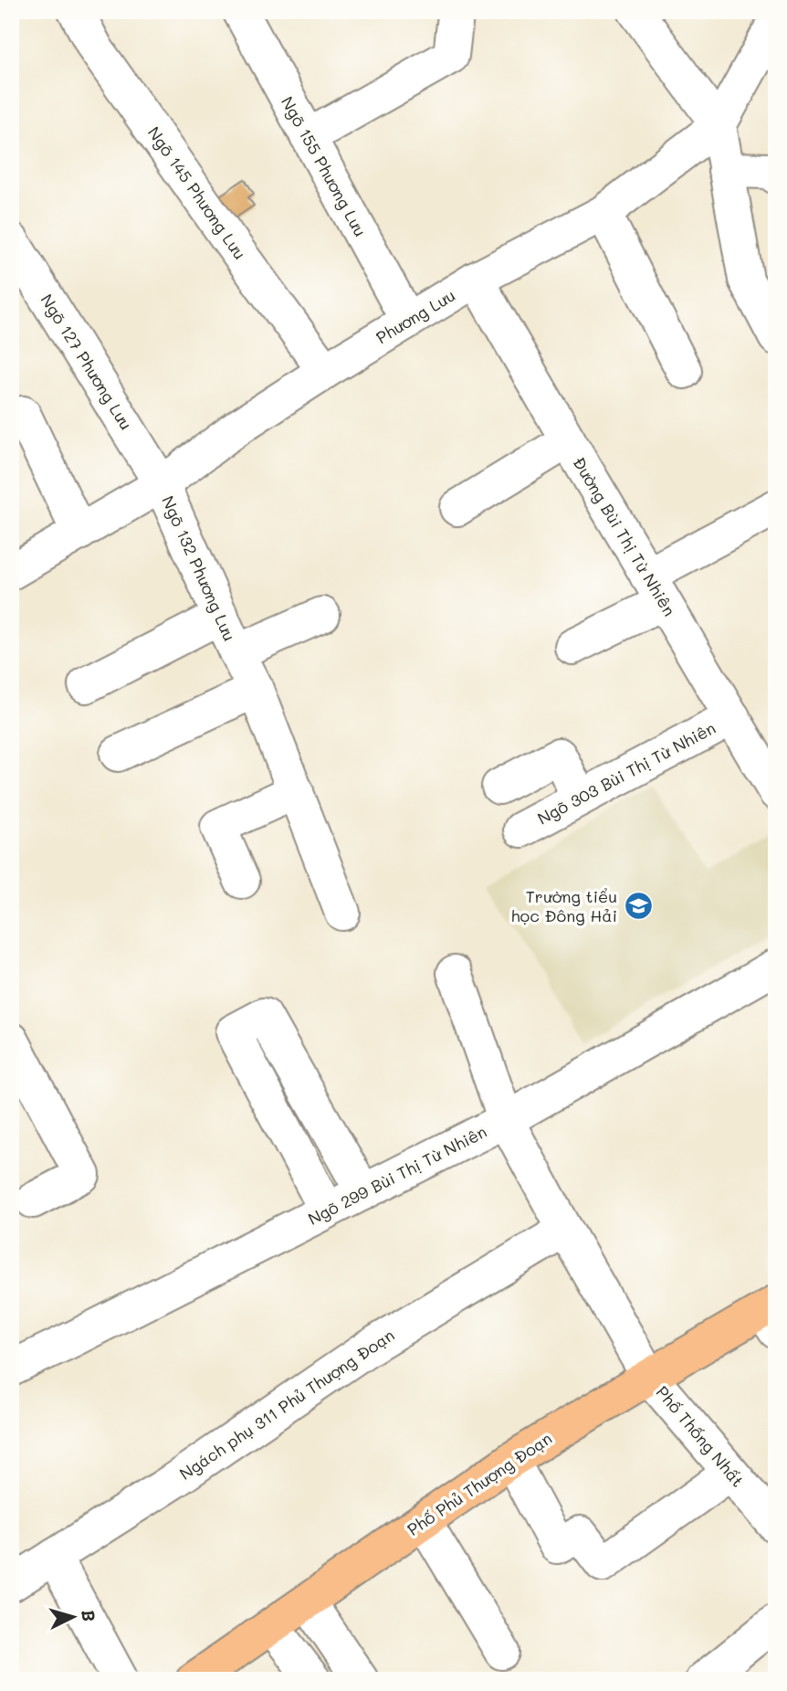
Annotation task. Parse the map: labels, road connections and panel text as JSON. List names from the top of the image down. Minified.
{"streets":{"main road":["Phố Phủ Thượng Đoạn"],"street":["Ngõ 155 Phương Lưu","Ngõ 145 Phương Lưu","Phương Lưu","Ngõ 127 Phương Lưu","Đường Bùi Thị Từ Nhiên","Ngõ 132 Phương Lưu","Ngõ 303 Bùi Thị Từ Nhiên","Ngõ 299 Bùi Thị Từ Nhiên","Ngách phụ 311 Phủ Thượng Đoạn","Phố Thống Nhất"]},"crossings":[["Ngõ 155 Phương Lưu","Phương Lưu"],["Ngõ 145 Phương Lưu","Phương Lưu"],["Phương Lưu","Ngõ 127 Phương Lưu"],["Phương Lưu","Đường Bùi Thị Từ Nhiên"],["Phương Lưu","Ngõ 132 Phương Lưu"],["Ngõ 127 Phương Lưu","Ngõ 132 Phương Lưu"],["Đường Bùi Thị Từ Nhiên","Ngõ 303 Bùi Thị Từ Nhiên"],["Ngõ 299 Bùi Thị Từ Nhiên","Phố Thống Nhất"],["Ngách phụ 311 Phủ Thượng Đoạn","Phố Thống Nhất"],["Phố Thống Nhất","Phố Phủ Thượng Đoạn"]],"places":{"school or university":["Trường tiểu học Đông Hải"]},"north":"right"}
